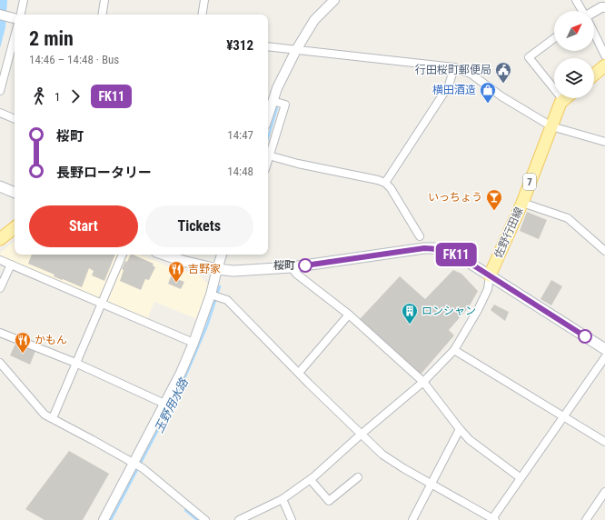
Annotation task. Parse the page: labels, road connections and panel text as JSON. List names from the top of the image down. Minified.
{"streets":{"main road":["7","佐野行田線"]},"water":["玉野用水路"],"places":{"public building":["行田桜町郵便局"],"shop":["横田酒造"],"bar":["いっちょう"],"other":["桜町"],"restaurant":["吉野家","かもん"],"building":["ロンシャン"]},"lines":["bus line FK11"],"north":"top right","page":{"on_map":"FK11","heading":["2 min","14:46 – 14:48 · Bus","¥312"],"legs":["1","FK11"],"list":[{"name":"桜町","value":"14:47"},{"name":"長野ロータリー","value":"14:48"}],"buttons":["Start","Tickets"]}}
